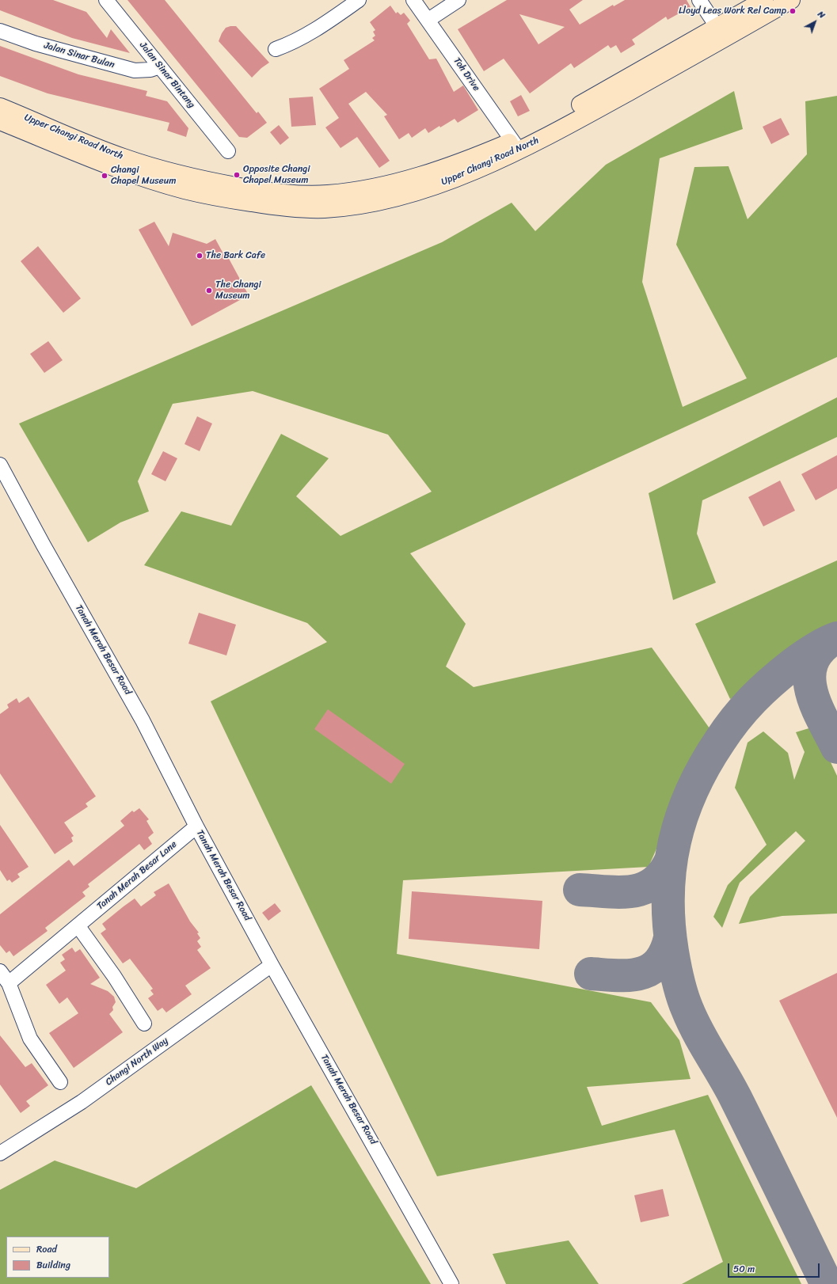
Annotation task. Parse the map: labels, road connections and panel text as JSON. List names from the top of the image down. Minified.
{"streets":{"street":["Jalan Sinar Bulan","Toh Drive","Jalan Sinar Bintang","Upper Changi Road North","Tanah Merah Besar Road","Tanah Merah Besar Lane","Changi North Way"]},"crossings":[["Jalan Sinar Bulan","Jalan Sinar Bintang"],["Toh Drive","Upper Changi Road North"],["Tanah Merah Besar Road","Tanah Merah Besar Lane"],["Tanah Merah Besar Road","Changi North Way"]],"places":["Lloyd Leas Work Rel Camp","Opposite Changi Chapel Museum","Changi Chapel Museum","The Bark Cafe","The Changi Museum"],"legend":["Road","Building"],"scale_bar":"50 m","north":"top right"}
